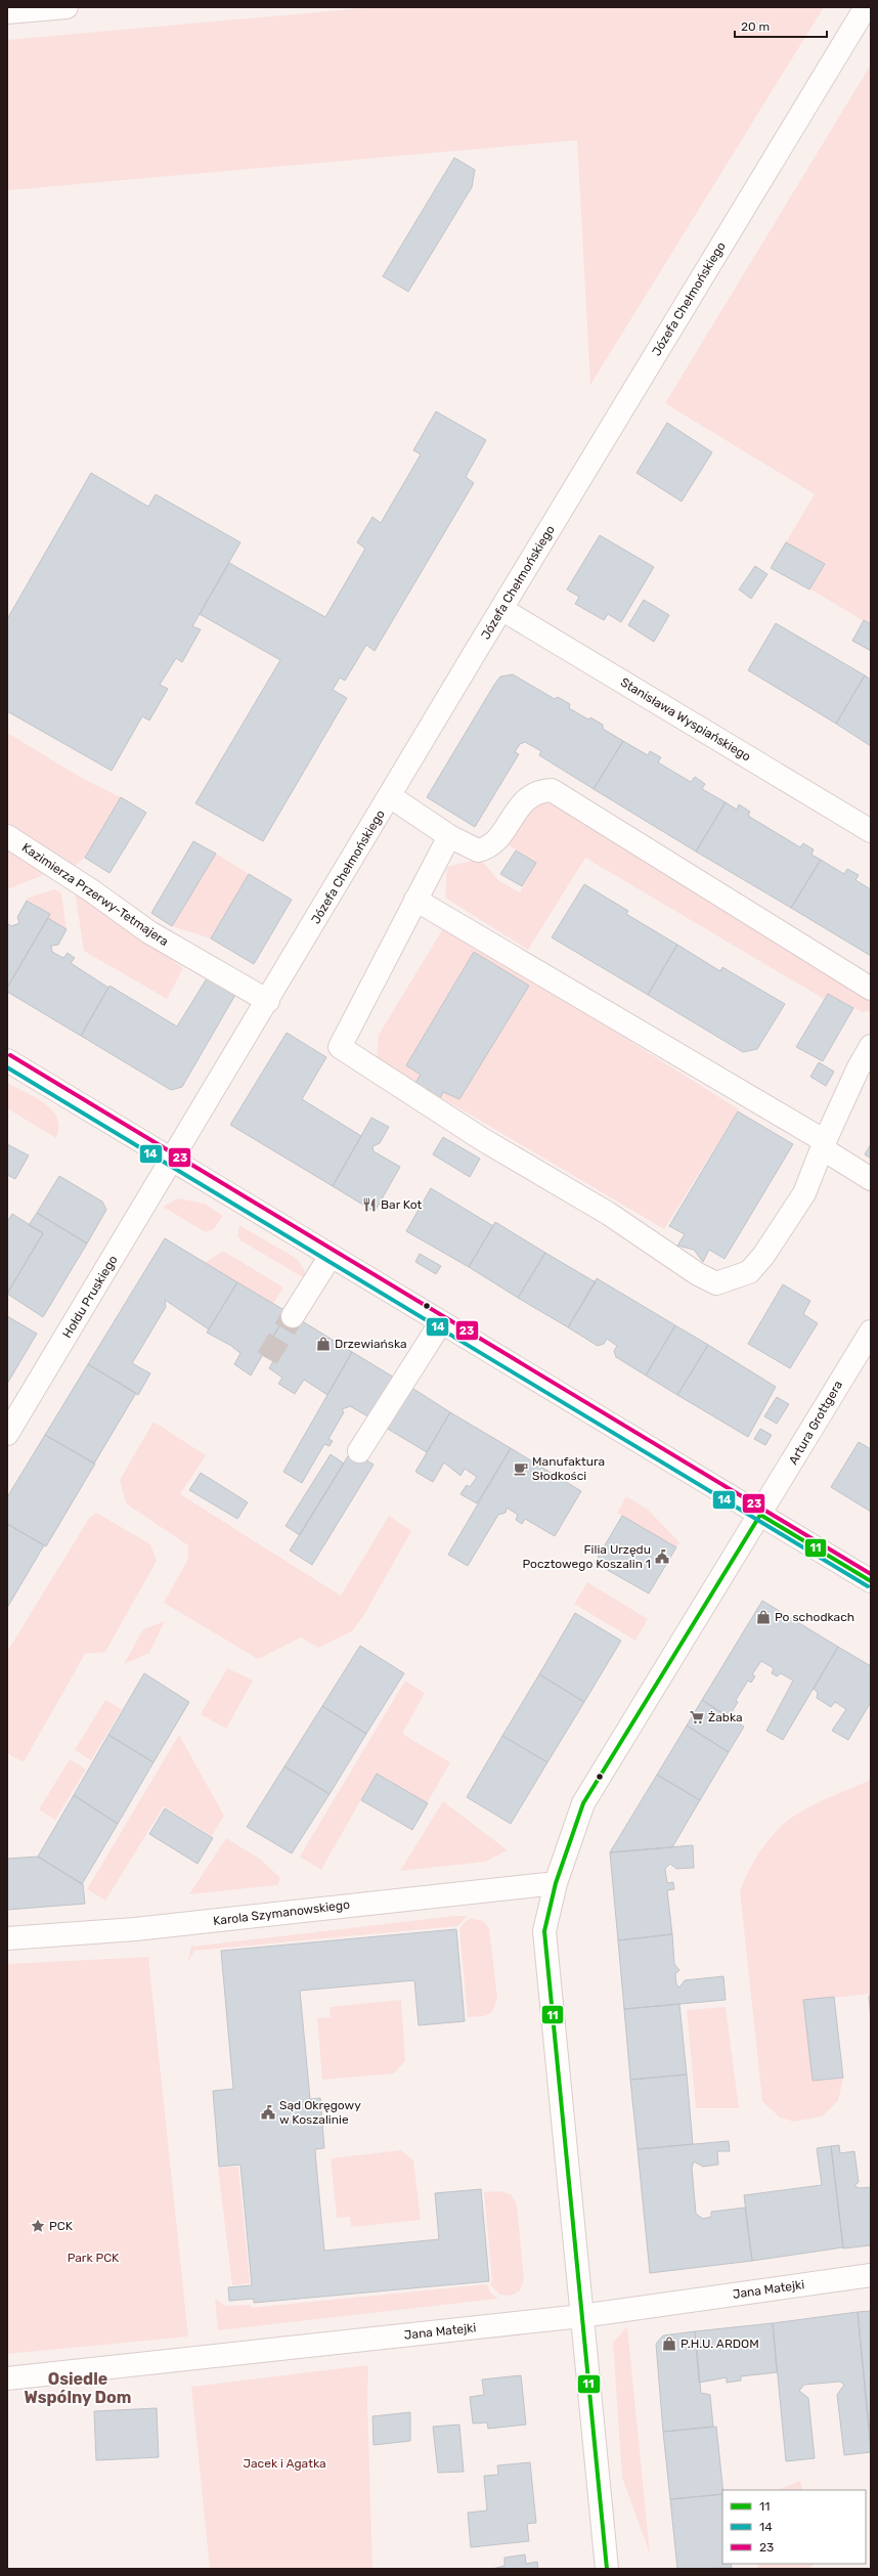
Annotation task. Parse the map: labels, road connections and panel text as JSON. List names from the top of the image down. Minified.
{"streets":{"street":["Józefa Chełmońskiego","Stanisława Wyspiańskiego","Kazimierza Przerwy-Tetmajera","Hołdu Pruskiego","Artura Grottgera","Karola Szymanowskiego","Jana Matejki"]},"crossings":[["Józefa Chełmońskiego","Stanisława Wyspiańskiego"],["Józefa Chełmońskiego","Kazimierza Przerwy-Tetmajera"],["Józefa Chełmońskiego","Hołdu Pruskiego"],["Artura Grottgera","Karola Szymanowskiego"],["Artura Grottgera","Jana Matejki"]],"districts":["Osiedle Wspólny Dom"],"parks":["Park PCK","Jacek i Agatka"],"places":{"restaurant":["Bar Kot"],"shop":["Drzewiańska","Po schodkach","P.H.U. ARDOM"],"cafe":["Manufaktura Słodkości"],"public building":["Filia Urzędu Pocztowego Koszalin 1","Sąd Okręgowy w Koszalinie"],"supermarket":["Żabka"],"place":["PCK"]},"lines":["transit line 23","transit line 14","transit line 11"],"legend":["11","14","23"],"scale_bar":"20 m"}
